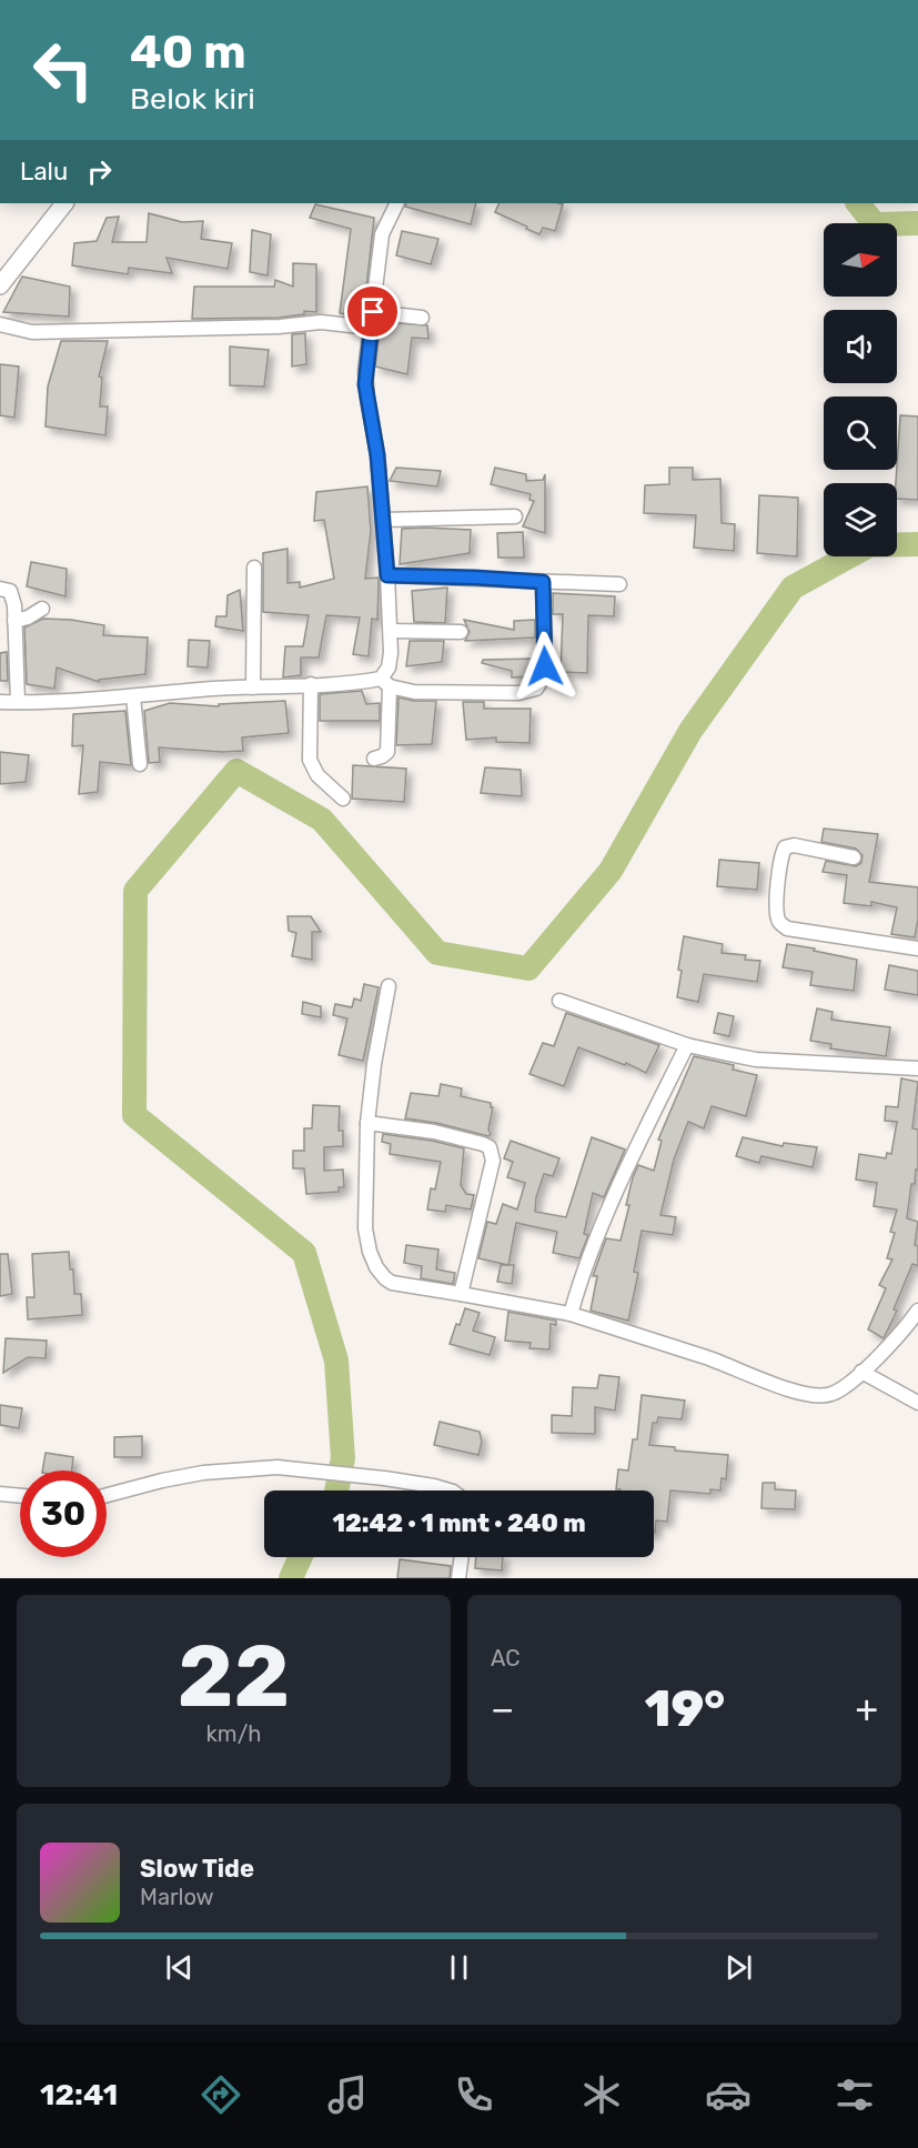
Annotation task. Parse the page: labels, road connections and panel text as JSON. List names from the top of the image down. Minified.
{"north":"right","page":{"turn":["40 m","Belok kiri"],"then":"Lalu","limit":"30","trip":"12:42 · 1 mnt · 240 m","tile":[["22","km/h"],"AC"],"heat":["−","19°","+"],"song":["Slow Tide","Marlow"],"tabs":"12:41"}}
